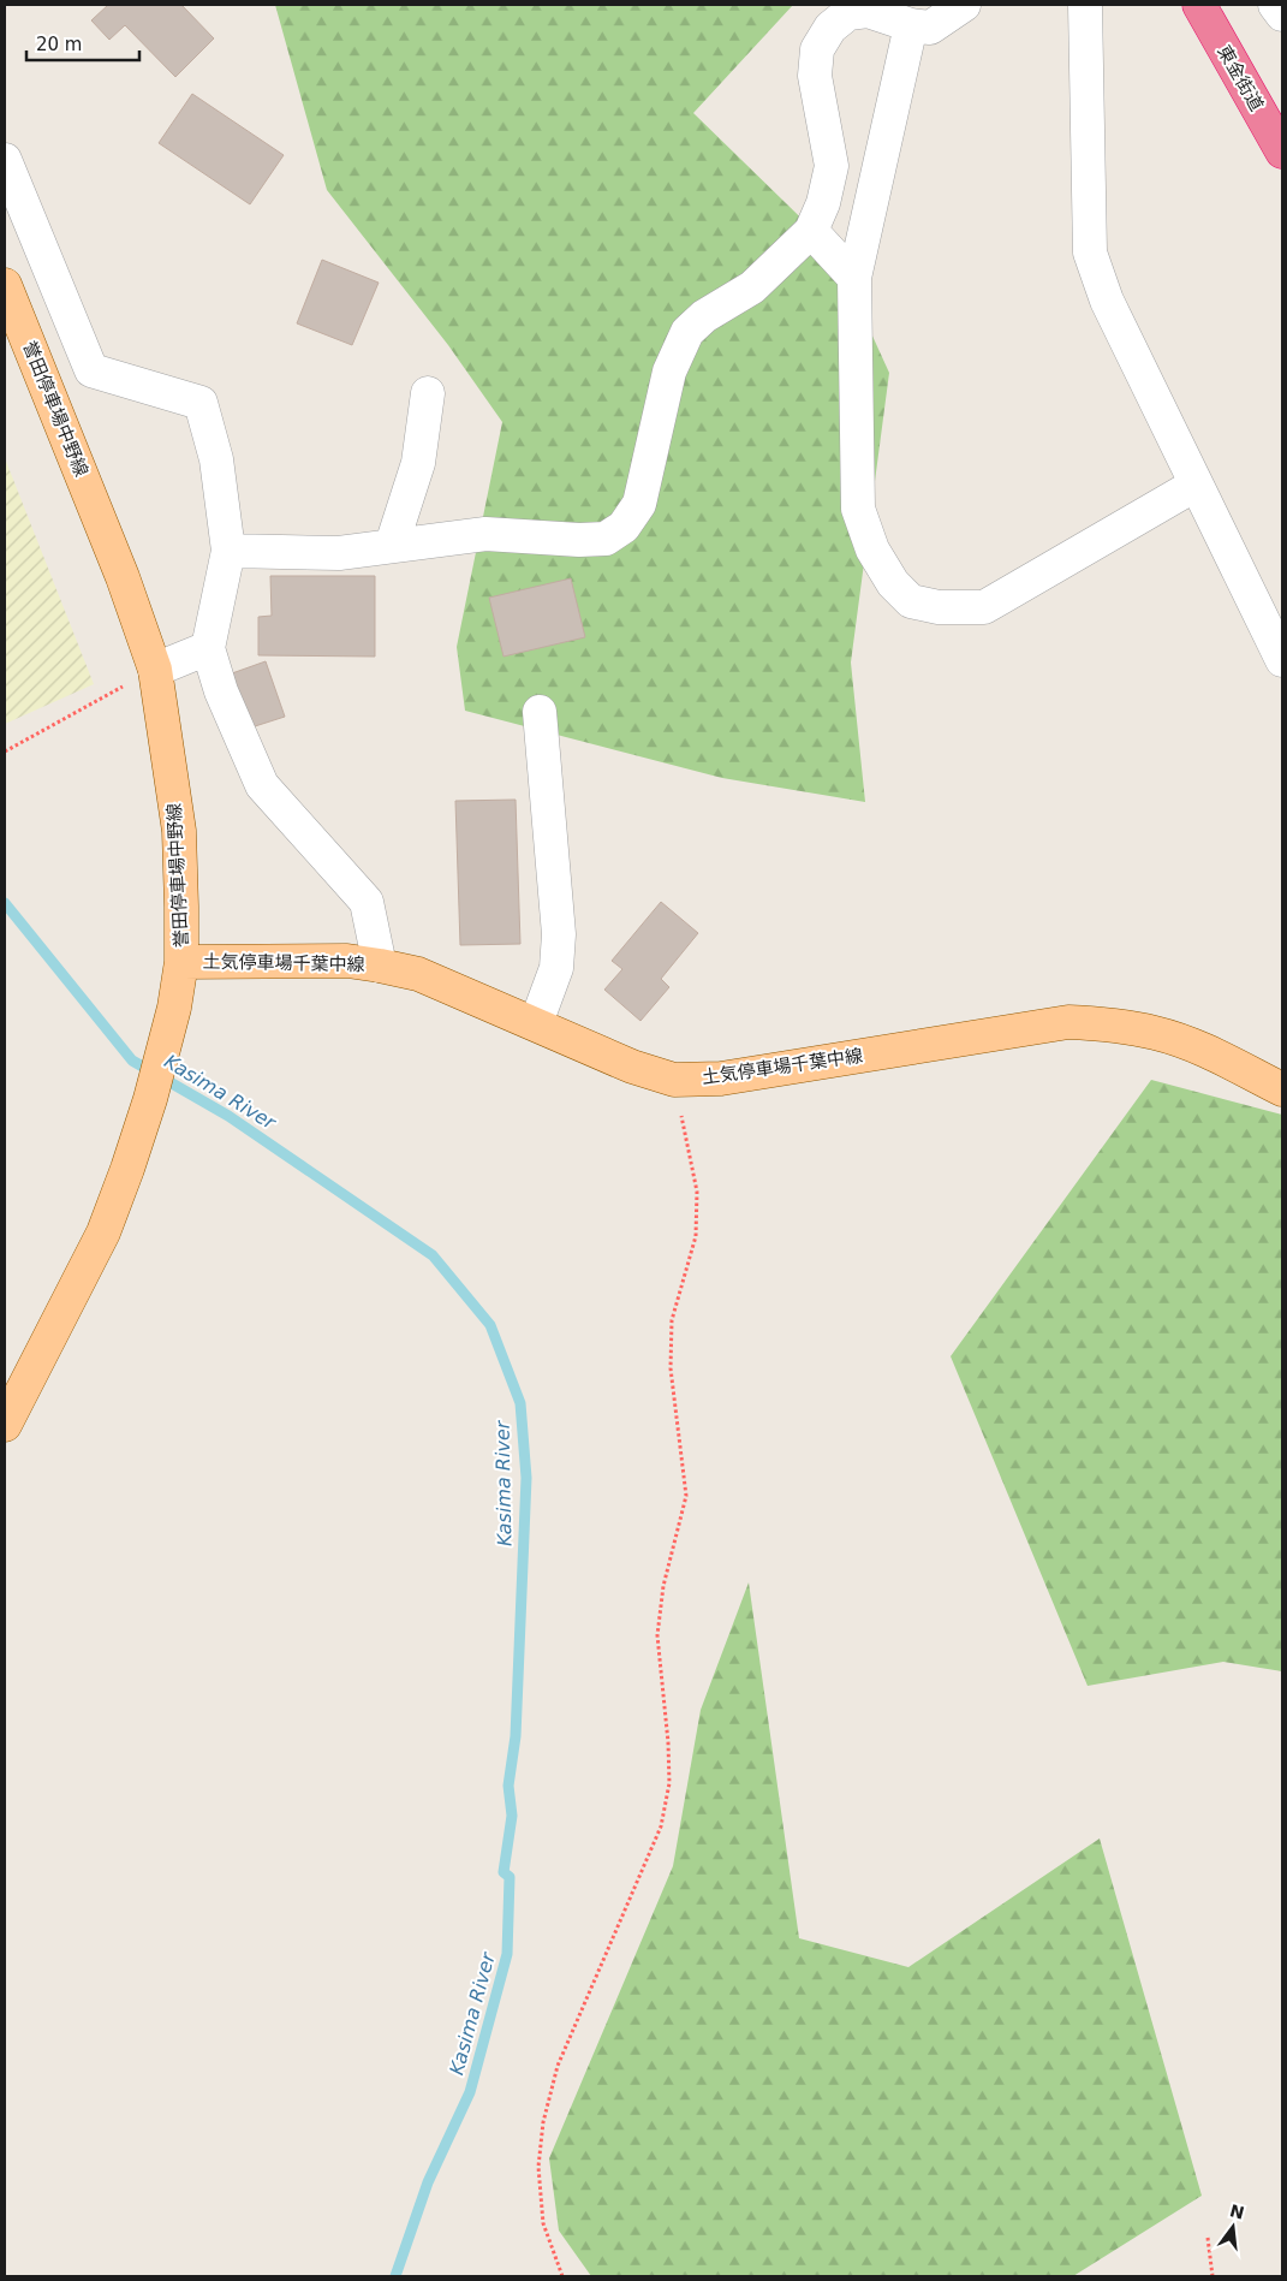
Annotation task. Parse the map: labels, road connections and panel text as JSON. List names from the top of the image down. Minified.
{"streets":{"highway":["東金街道"],"main road":["誉田停車場中野線","土気停車場千葉中線"]},"crossings":[["誉田停車場中野線","土気停車場千葉中線"]],"water":["Kasima River"],"scale_bar":"20 m","north":"top"}
